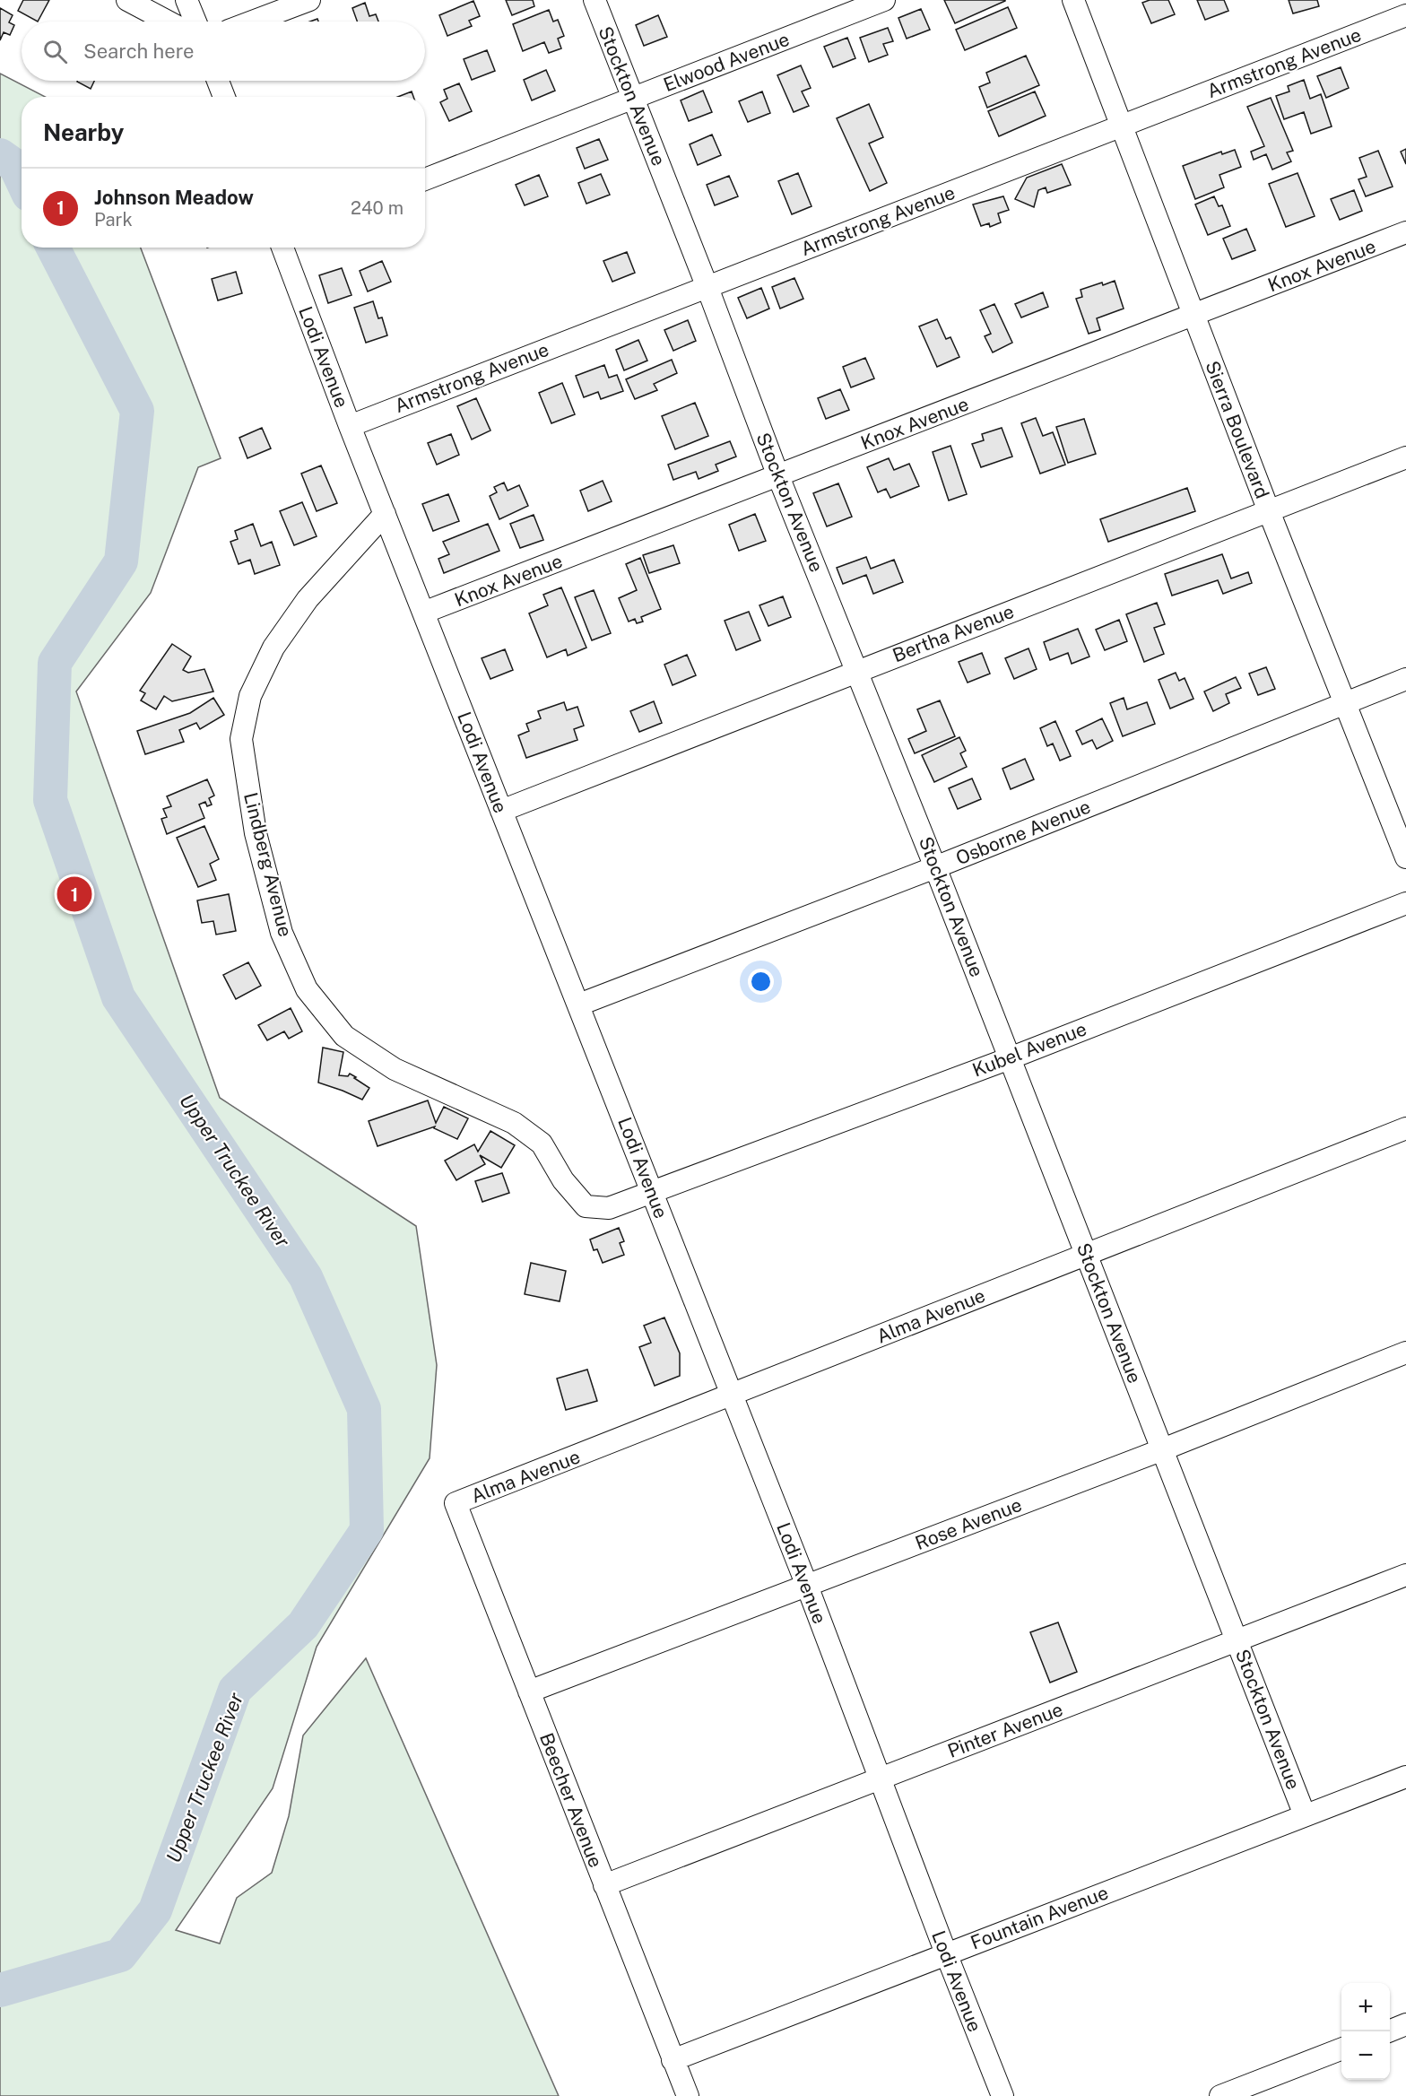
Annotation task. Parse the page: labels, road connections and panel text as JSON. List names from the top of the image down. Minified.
{"streets":{"street":["Elwood Avenue","Armstrong Avenue","Stockton Avenue","Knox Avenue","Lodi Avenue","Sierra Boulevard","Bertha Avenue","Osborne Avenue","Lindberg Avenue","Kubel Avenue","Alma Avenue","Rose Avenue","Pinter Avenue","Beecher Avenue","Fountain Avenue"]},"crossings":[["Elwood Avenue","Stockton Avenue"],["Armstrong Avenue","Stockton Avenue"],["Armstrong Avenue","Lodi Avenue"],["Armstrong Avenue","Sierra Boulevard"],["Stockton Avenue","Knox Avenue"],["Stockton Avenue","Bertha Avenue"],["Stockton Avenue","Osborne Avenue"],["Stockton Avenue","Kubel Avenue"],["Stockton Avenue","Alma Avenue"],["Stockton Avenue","Rose Avenue"],["Stockton Avenue","Pinter Avenue"],["Stockton Avenue","Fountain Avenue"],["Knox Avenue","Lodi Avenue"],["Knox Avenue","Sierra Boulevard"],["Lodi Avenue","Bertha Avenue"],["Lodi Avenue","Osborne Avenue"],["Lodi Avenue","Lindberg Avenue"],["Lodi Avenue","Kubel Avenue"],["Lodi Avenue","Alma Avenue"],["Lodi Avenue","Rose Avenue"],["Lodi Avenue","Pinter Avenue"],["Lodi Avenue","Fountain Avenue"],["Sierra Boulevard","Bertha Avenue"],["Sierra Boulevard","Osborne Avenue"],["Lindberg Avenue","Kubel Avenue"],["Alma Avenue","Beecher Avenue"],["Rose Avenue","Beecher Avenue"],["Pinter Avenue","Beecher Avenue"],["Beecher Avenue","Fountain Avenue"]],"water":["Upper Truckee River"],"page":{"search":"Search here","heading":"Nearby","list":[{"mark":"1","name":"Johnson Meadow","note":"Park","value":"240 m"}],"pins":"1","map_buttons":["+","−"]}}
